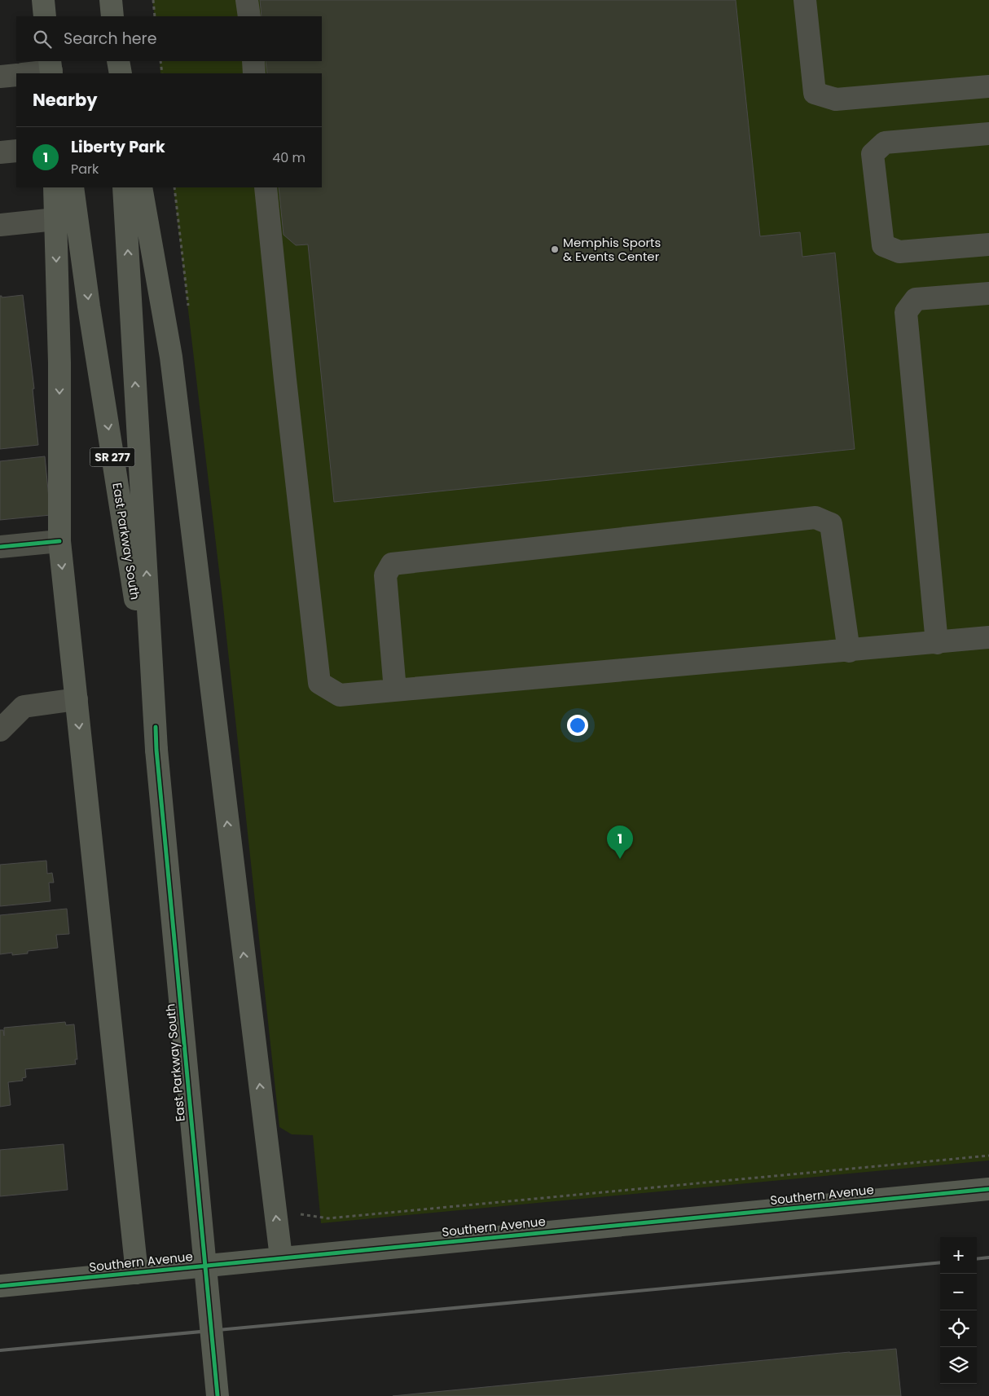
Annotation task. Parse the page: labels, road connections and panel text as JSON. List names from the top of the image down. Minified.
{"streets":{"main road":["SR 277","East Parkway South","Southern Avenue"]},"places":["Memphis Sports & Events Center"],"page":{"search":"Search here","heading":"Nearby","list":[{"mark":"1","name":"Liberty Park","note":"Park","value":"40 m"}],"pins":"1","map_buttons":["+","−"]}}
